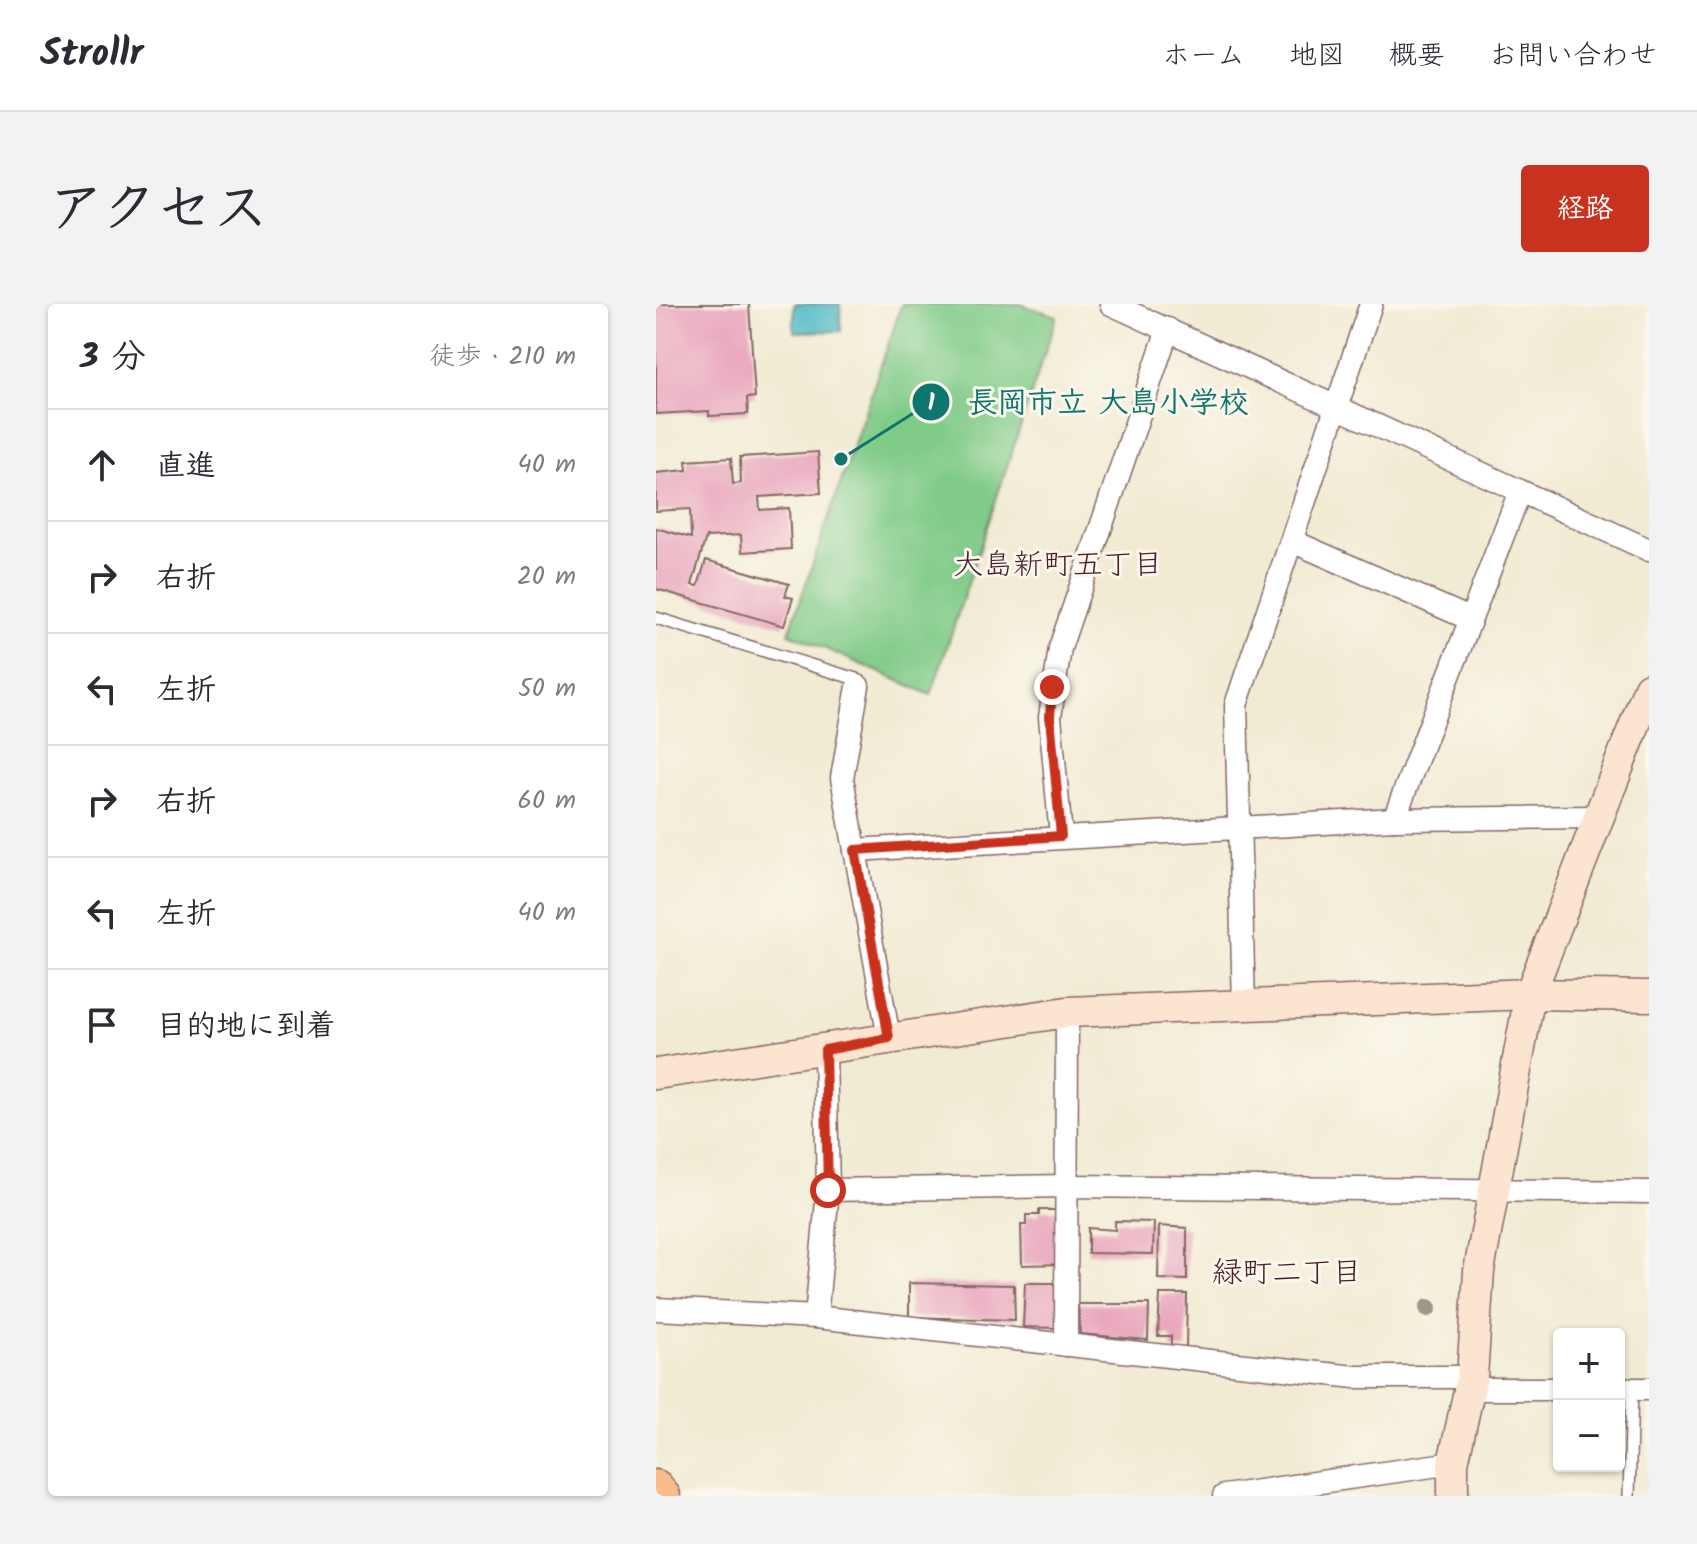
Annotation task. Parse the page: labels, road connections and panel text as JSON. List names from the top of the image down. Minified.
{"districts":["大島新町五丁目","緑町二丁目"],"places":["長岡市立 大島小学校"],"page":{"header":"Strollr","nav":["ホーム","地図","概要","お問い合わせ"],"title":"アクセス","buttons":"経路","heading":["3 分","徒歩 · 210 m"],"list":[["直進","40 m"],["右折","20 m"],["左折","50 m"],["右折","60 m"],["左折","40 m"],"目的地に到着"],"map_buttons":["+","−"]}}
